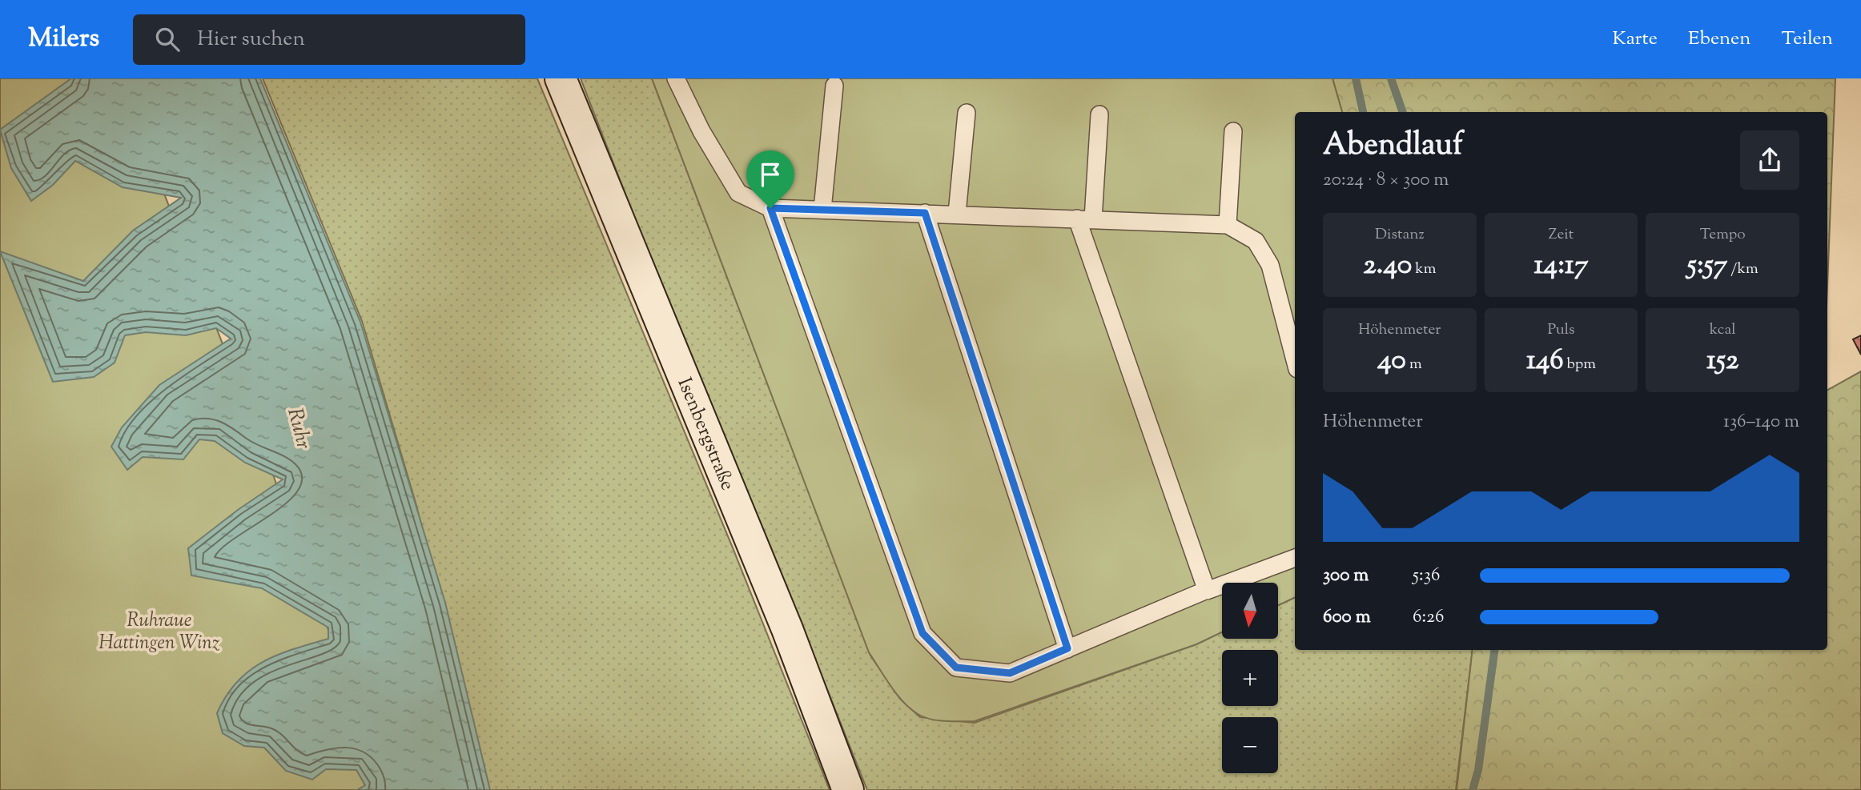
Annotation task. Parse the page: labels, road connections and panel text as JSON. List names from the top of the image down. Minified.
{"streets":{"main road":["Isenbergstraße"]},"water":["Ruhr"],"parks":["Ruhraue Hattingen Winz"],"north":"bottom","page":{"header":"Milers","search":"Hier suchen","nav":["Karte","Ebenen","Teilen"],"heading":["Abendlauf","20:24 · 8 × 300 m"],"stats":[["Distanz","2.40 km"],["Zeit","14:17"],["Tempo","5:57 /km"],["Höhenmeter","40 m"],["Puls","146 bpm"],["kcal","152"]],"chart":["Höhenmeter","136–140 m"],"list":[{"name":"300 m","note":"5:36"},{"name":"600 m","note":"6:26"}],"map_buttons":["+","−"]}}
